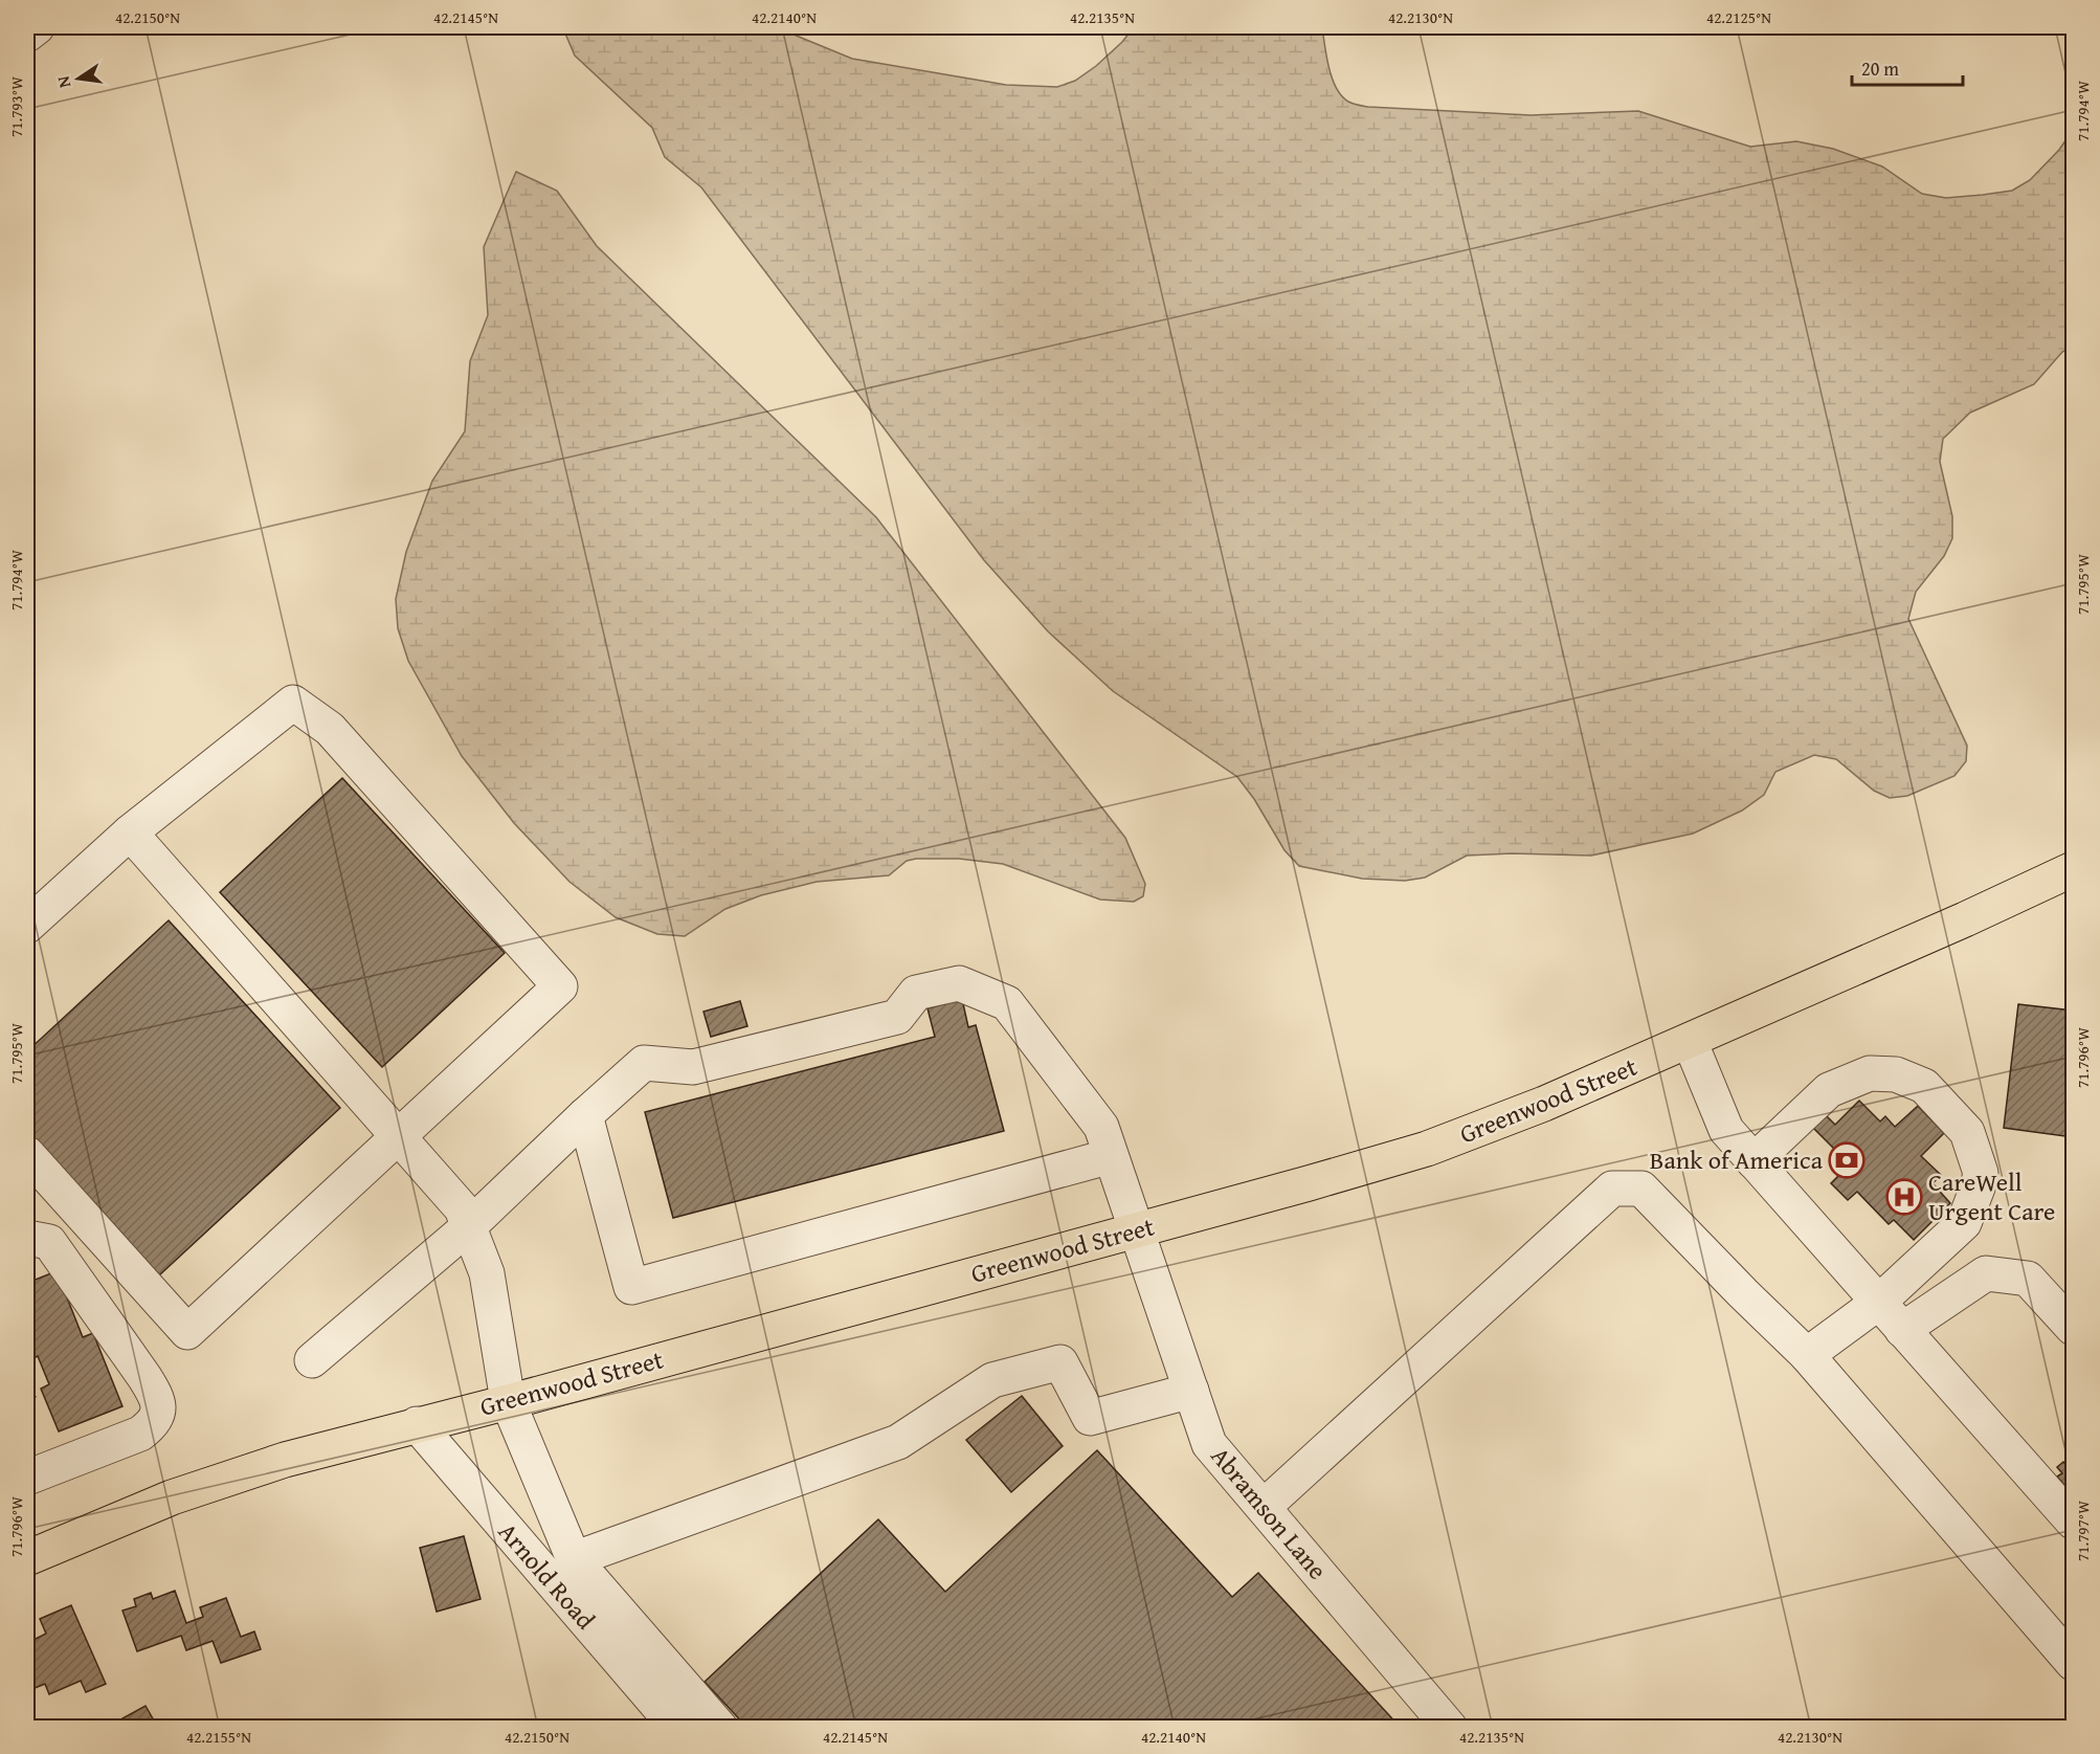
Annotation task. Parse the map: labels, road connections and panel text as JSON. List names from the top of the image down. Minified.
{"streets":{"main road":["Greenwood Street"],"street":["Abramson Lane","Arnold Road"]},"crossings":[["Greenwood Street","Abramson Lane"],["Greenwood Street","Arnold Road"]],"places":{"bank":["Bank of America"],"hospital":["CareWell Urgent Care"]},"scale_bar":"20 m","north":"left","coordinates":["42.2150°N","42.2145°N","42.2140°N","42.2135°N","42.2130°N","42.2125°N","71.793°W","71.794°W","71.795°W","71.796°W","71.797°W","42.2155°N"]}
